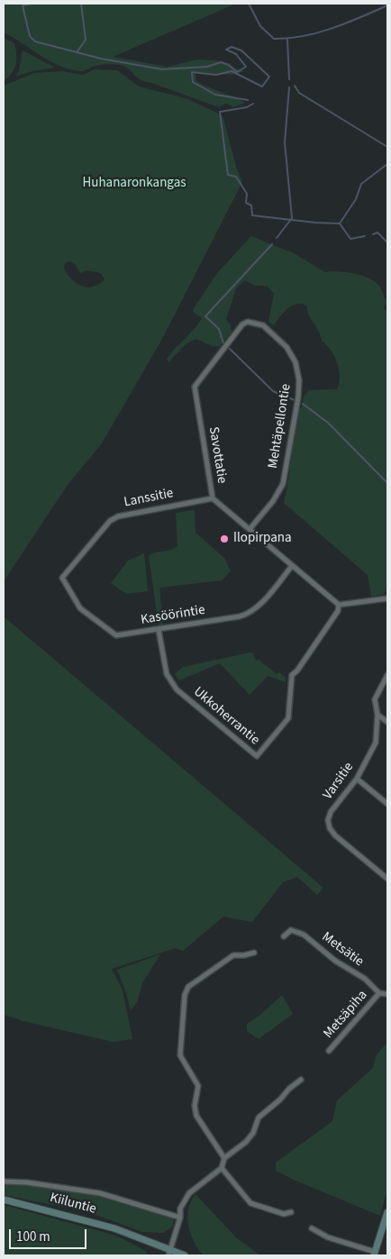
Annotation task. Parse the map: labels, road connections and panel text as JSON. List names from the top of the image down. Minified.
{"streets":{"street":["Mehtäpellontie","Savottatie","Lanssitie","Kasöörintie","Ukkoherrantie","Varsitie","Metsätie","Metsäpiha","Kiiluntie"]},"crossings":[["Mehtäpellontie","Savottatie"],["Savottatie","Lanssitie"],["Savottatie","Kasöörintie"],["Savottatie","Ukkoherrantie"],["Lanssitie","Kasöörintie"],["Kasöörintie","Ukkoherrantie"],["Metsätie","Metsäpiha"]],"parks":["Huhanaronkangas"],"places":["Ilopirpana"],"scale_bar":"100 m"}
